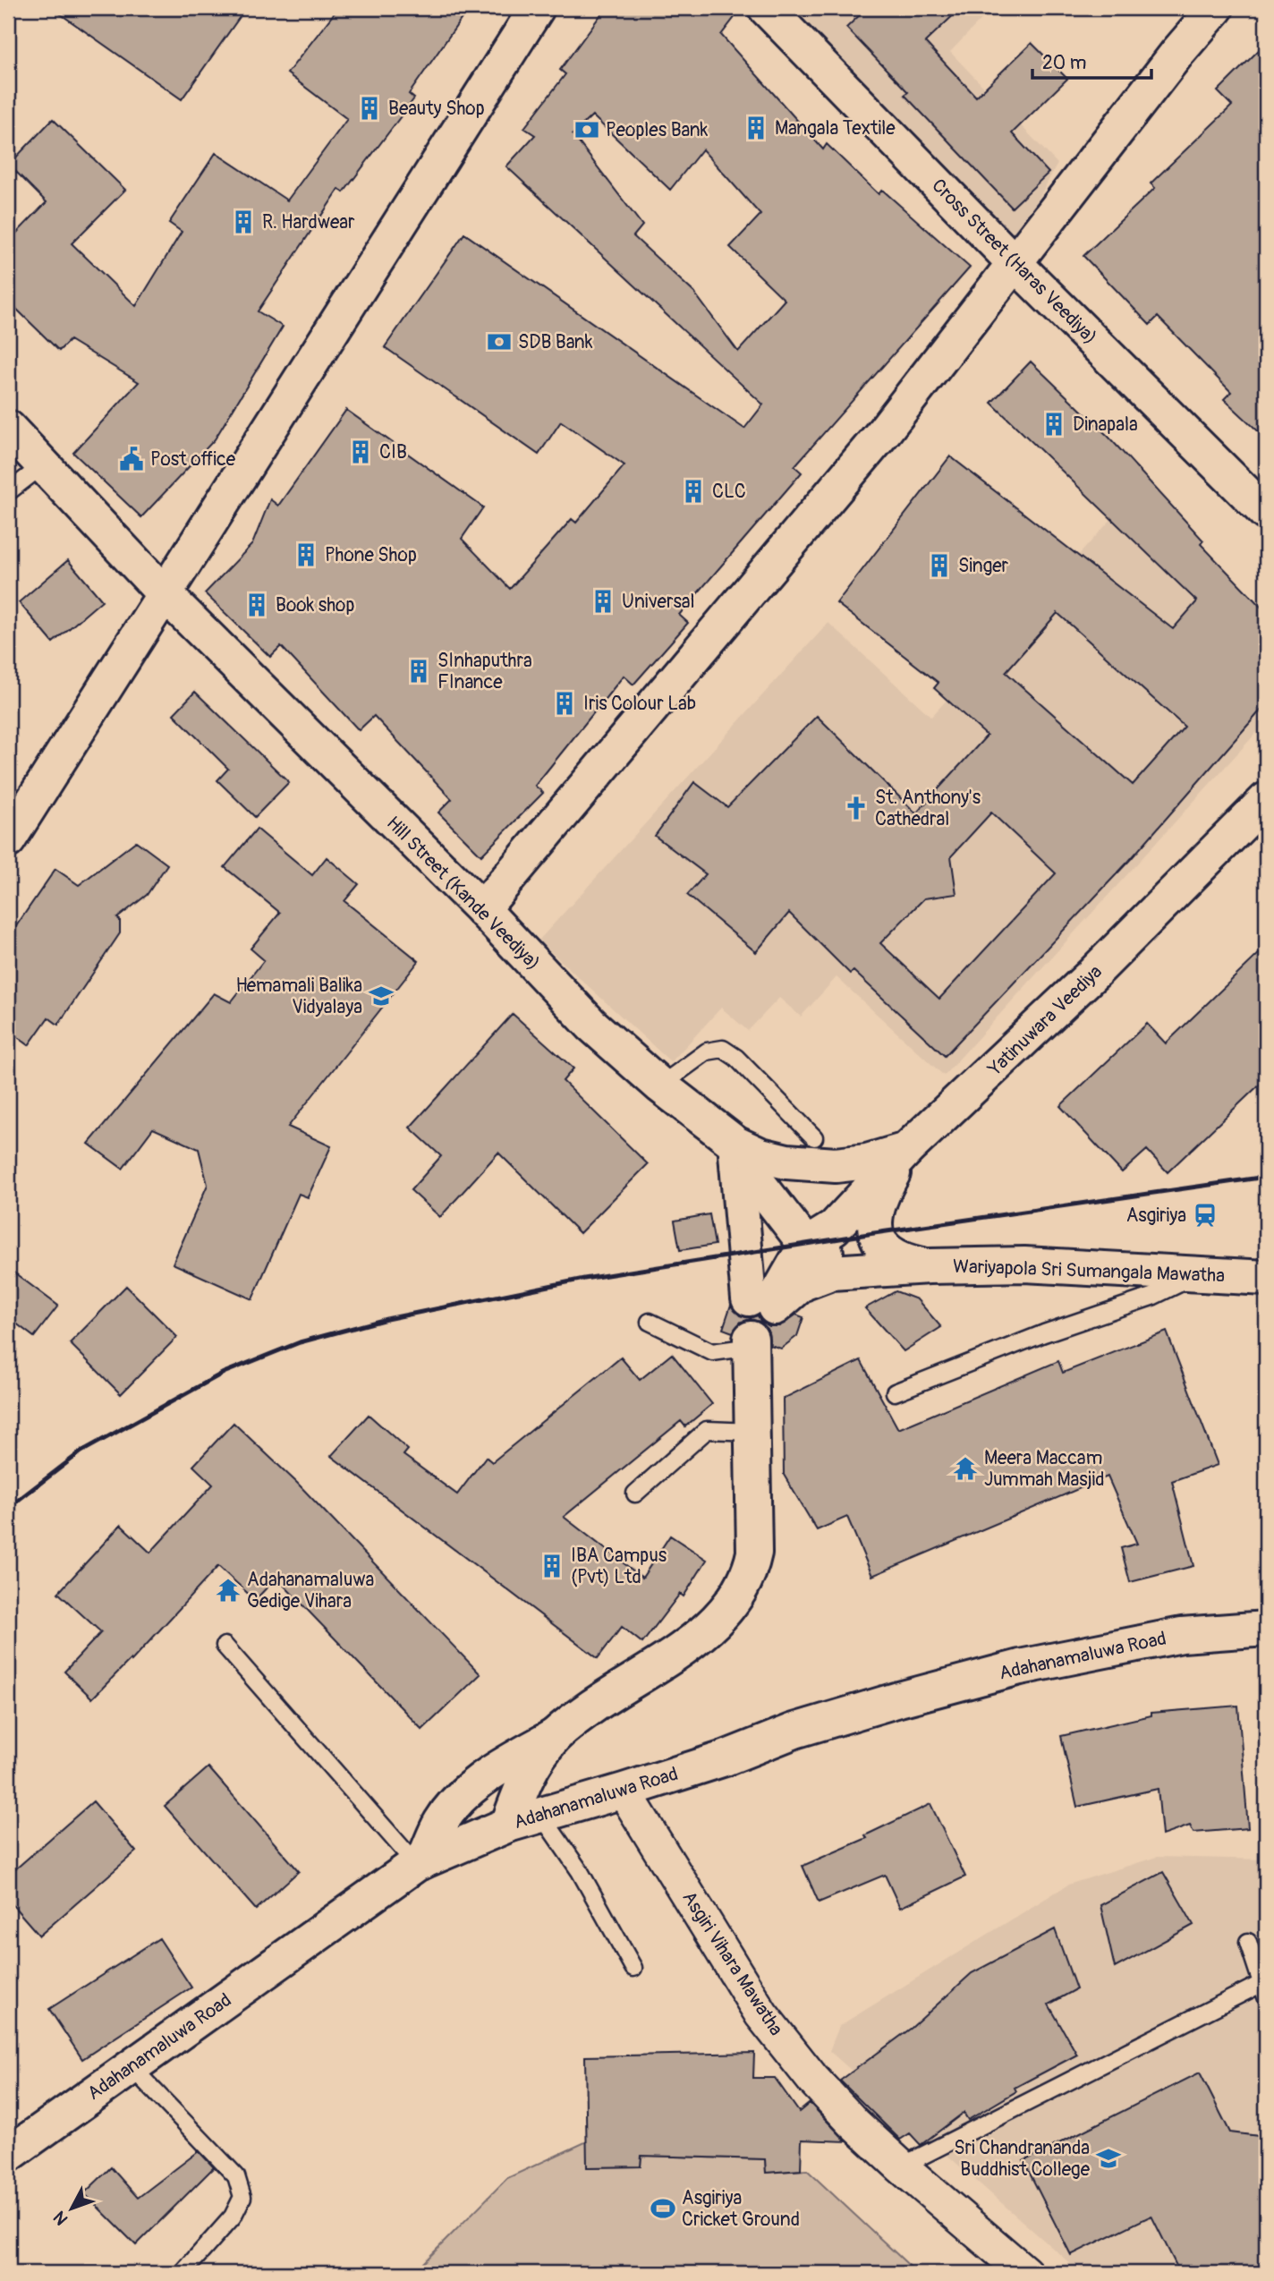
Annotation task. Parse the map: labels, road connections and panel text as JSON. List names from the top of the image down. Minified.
{"streets":{"main road":["Cross Street (Haras Veediya)","Hill Street (Kande Veediya)","Yatinuwara Veediya","Wariyapola Sri Sumangala Mawatha","Adahanamaluwa Road"],"street":["Asgiri Vihara Mawatha"]},"crossings":[["Hill Street (Kande Veediya)","Yatinuwara Veediya"],["Adahanamaluwa Road","Asgiri Vihara Mawatha"]],"places":{"building":["Beauty Shop","Mangala Textile","R. Hardwear","Dinapala","CIB","CLC","Phone Shop","Singer","Universal","Book shop","SInhaputhra FInance","Iris Colour Lab","IBA Campus (Pvt) Ltd"],"bank":["Peoples Bank","SDB Bank"],"public building":["Post office"],"church":["St. Anthony's Cathedral"],"school or university":["Hemamali Balika Vidyalaya","Sri Chandrananda Buddhist College"],"station":["Asgiriya"],"temple":["Meera Maccam Jummah Masjid","Adahanamaluwa Gedige Vihara"],"sports":["Asgiriya Cricket Ground"]},"scale_bar":"20 m","north":"bottom left"}
